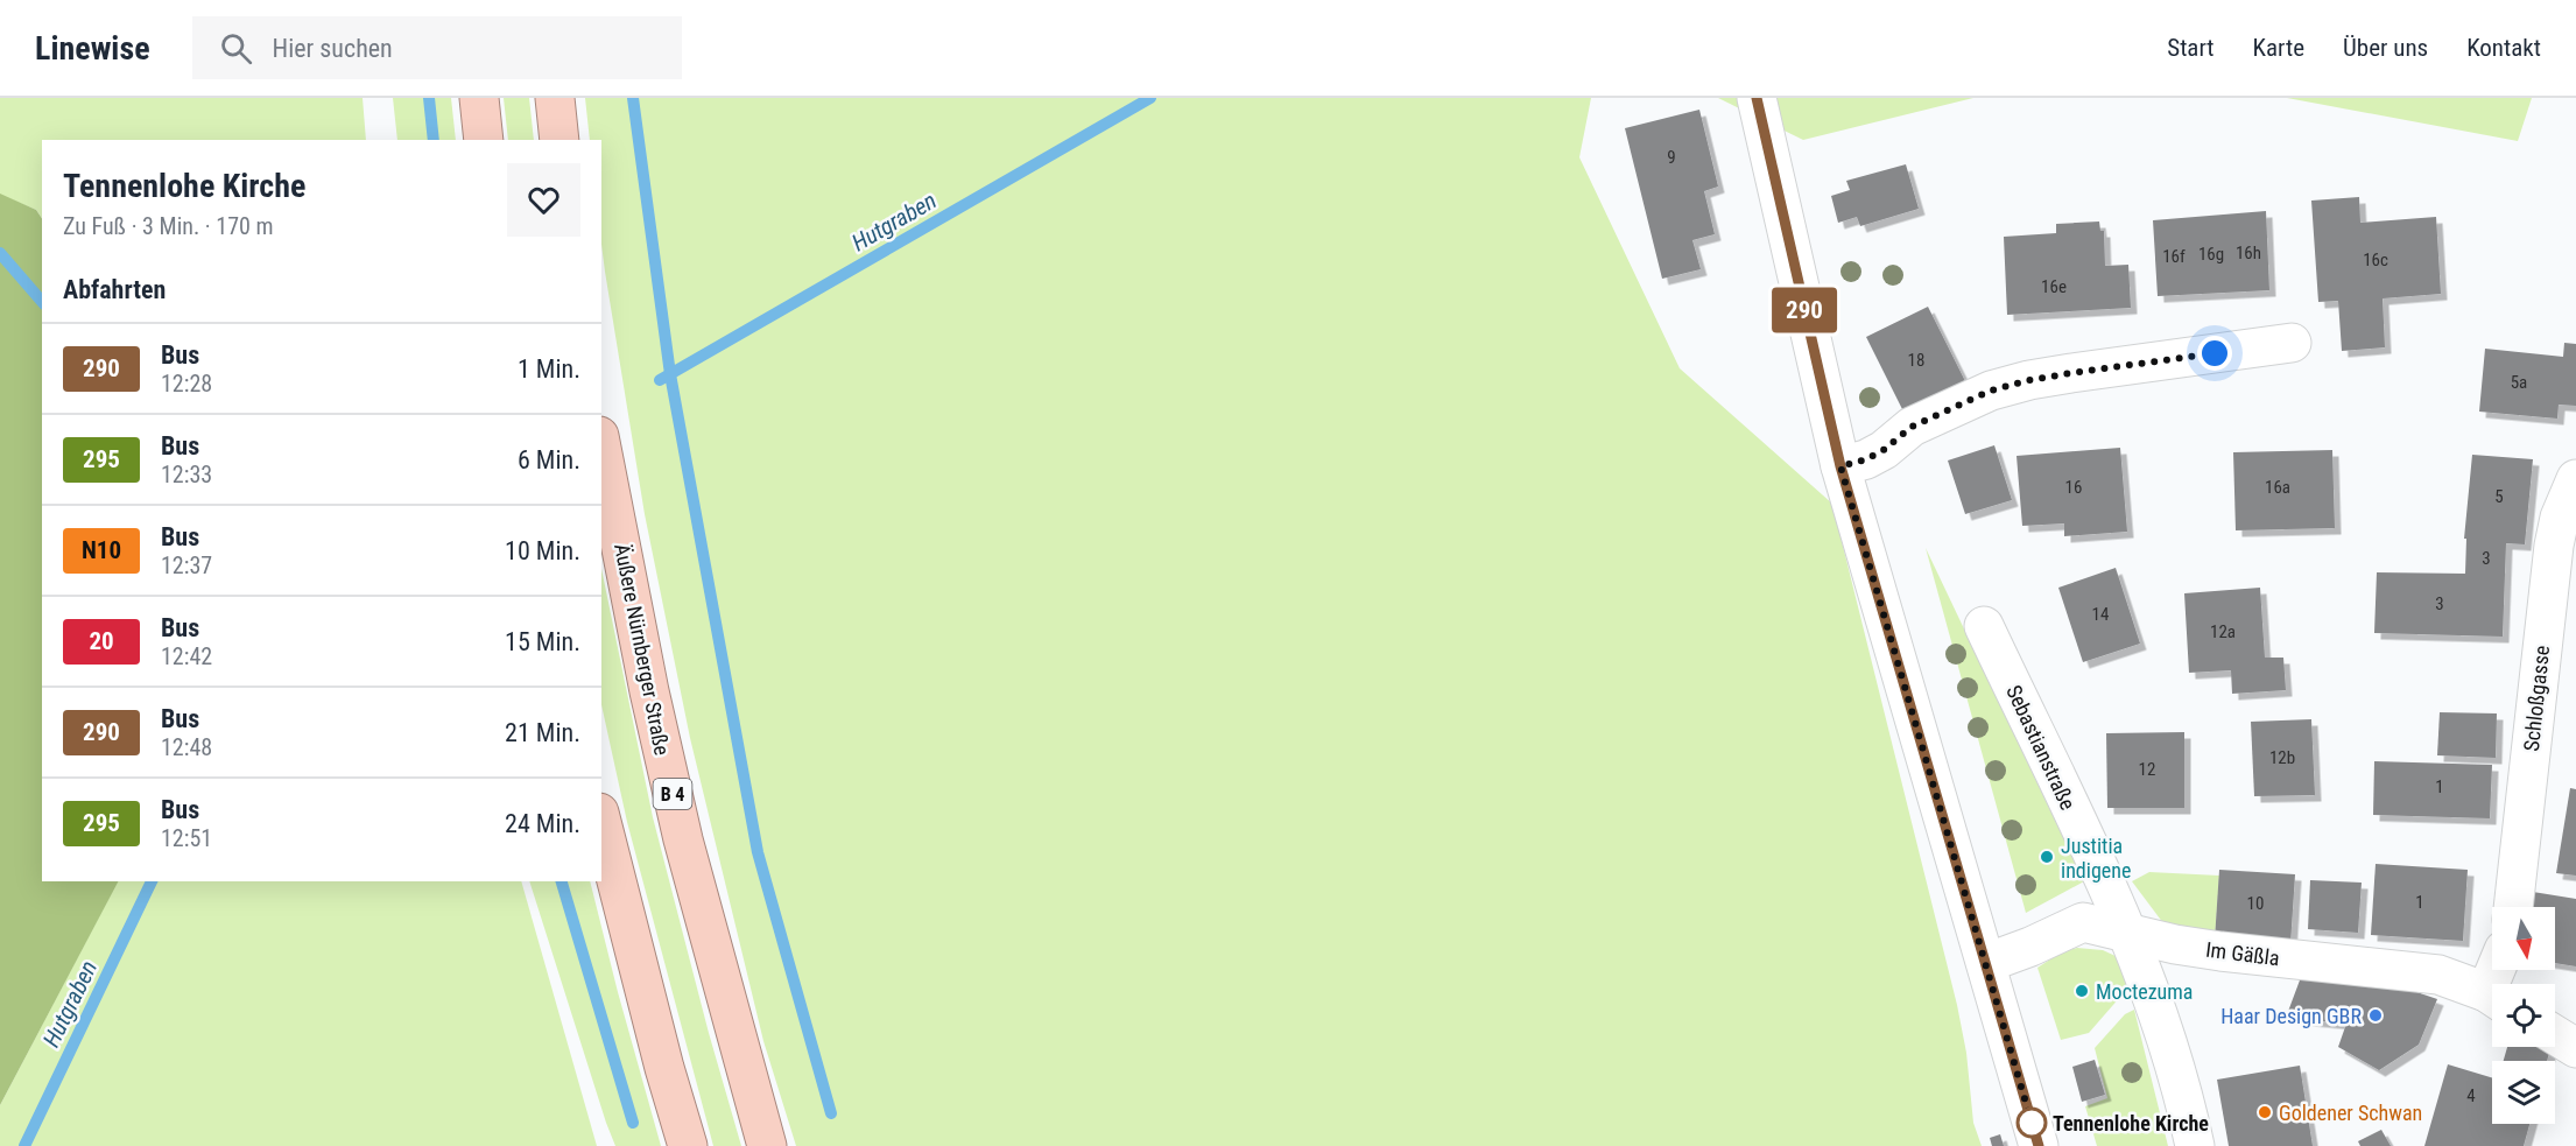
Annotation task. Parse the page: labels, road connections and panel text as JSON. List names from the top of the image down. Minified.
{"streets":{"highway":["Äußere Nürnberger Straße","B 4"],"street":["Schloßgasse","Sebastianstraße","Im Gäßla"]},"crossings":[["Sebastianstraße","Im Gäßla"]],"water":["Hutgraben"],"places":["Justitia indigene","Moctezuma","Haar Design GBR","Goldener Schwan","Tennenlohe Kirche"],"lines":["bus line 290"],"house_numbers":["9","16h","16g","16f","16c","16e","18","5a","16","16a","5","3","3","14","12a","12b","12","1","1","10","4"],"north":"bottom","page":{"header":"Linewise","search":"Hier suchen","nav":["Start","Karte","Über uns","Kontakt"],"on_map":"290","heading":[["Tennenlohe Kirche","Zu Fuß · 3 Min. · 170 m"],"Abfahrten"],"list":[{"mark":"290","name":"Bus","note":"12:28","value":"1 Min."},{"mark":"295","name":"Bus","note":"12:33","value":"6 Min."},{"mark":"N10","name":"Bus","note":"12:37","value":"10 Min."},{"mark":"20","name":"Bus","note":"12:42","value":"15 Min."},{"mark":"290","name":"Bus","note":"12:48","value":"21 Min."},{"mark":"295","name":"Bus","note":"12:51","value":"24 Min."}]}}
